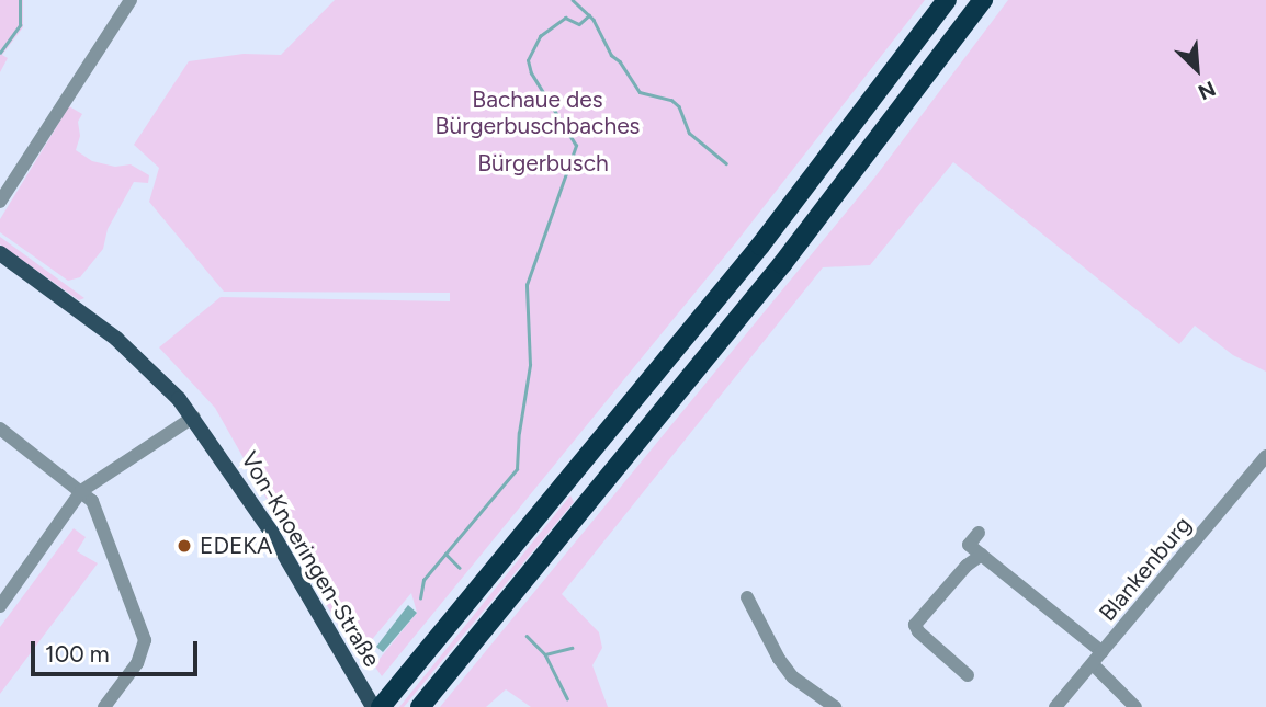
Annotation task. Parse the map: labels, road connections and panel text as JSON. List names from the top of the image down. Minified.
{"streets":{"main road":["Von-Knoeringen-Straße"],"street":["Blankenburg"]},"parks":["Bachaue des Bürgerbuschbaches","Bürgerbusch"],"places":["EDEKA"],"scale_bar":"100 m","north":"bottom right"}
